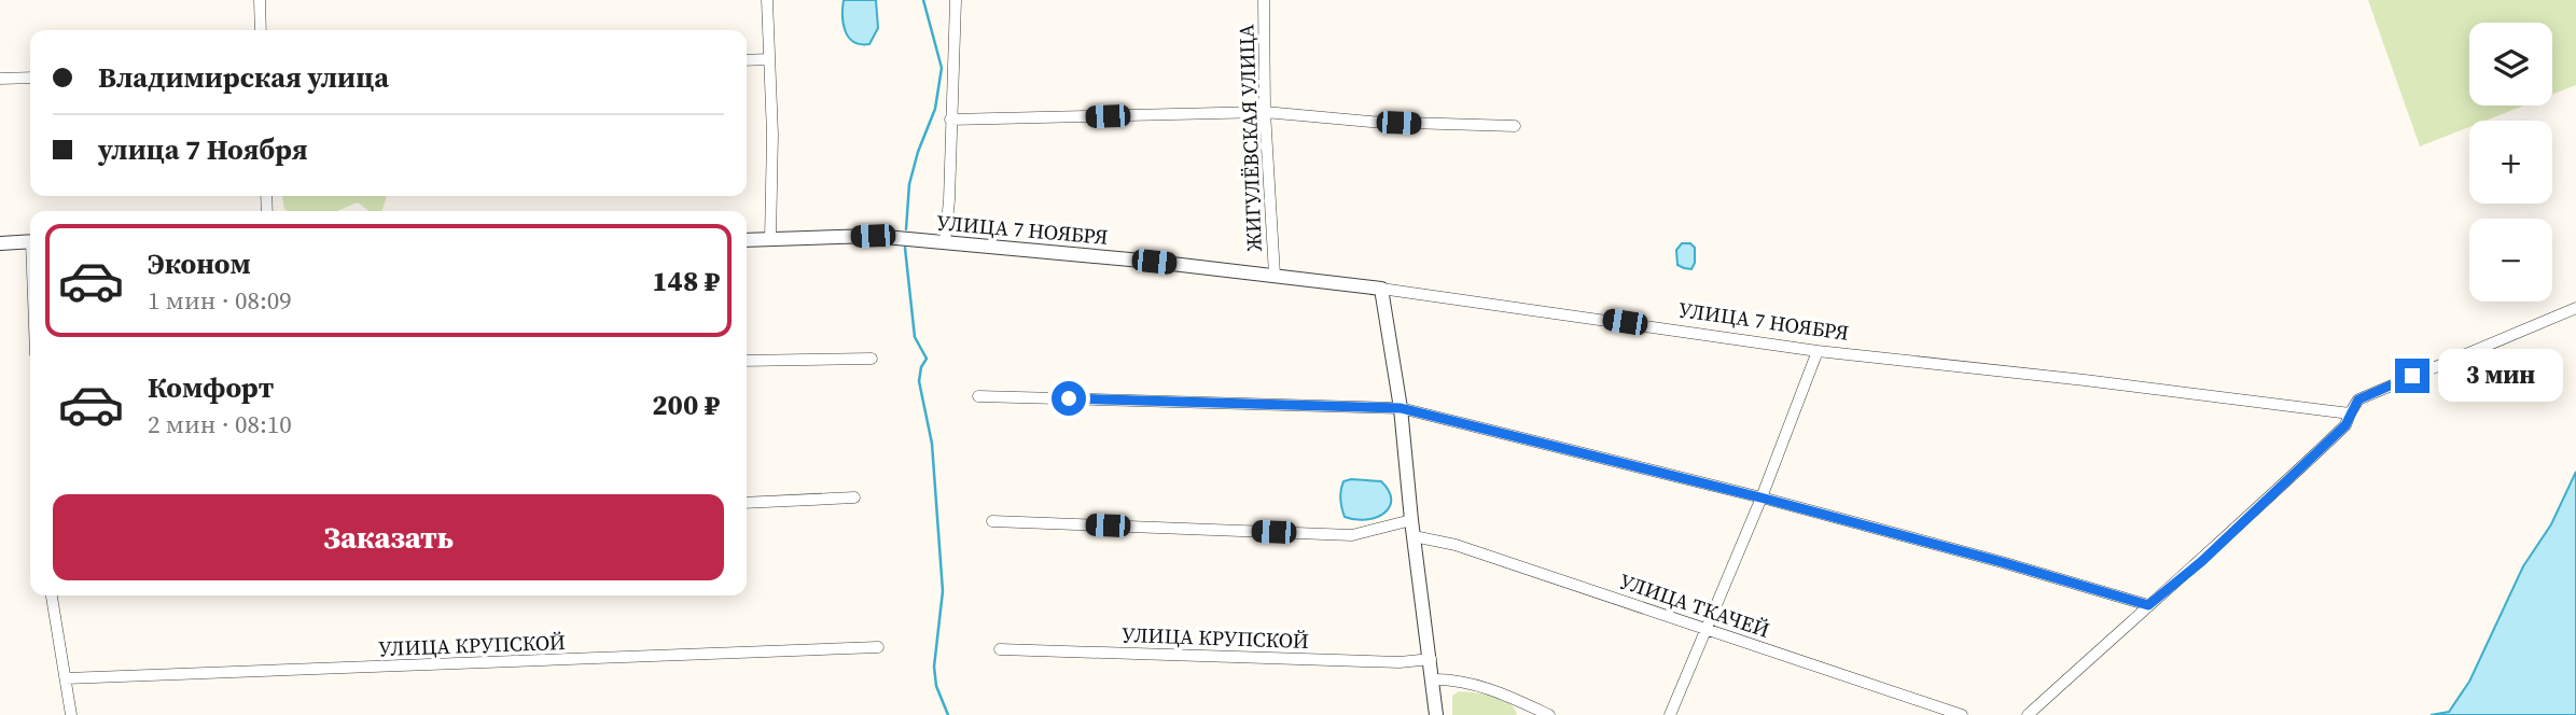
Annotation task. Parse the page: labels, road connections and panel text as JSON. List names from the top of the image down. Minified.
{"streets":{"street":["ЖИГУЛЁВСКАЯ УЛИЦА","УЛИЦА 7 НОЯБРЯ","УЛИЦА ТКАЧЕЙ","УЛИЦА КРУПСКОЙ"]},"crossings":[["ЖИГУЛЁВСКАЯ УЛИЦА","УЛИЦА 7 НОЯБРЯ"]],"page":{"map_buttons":["+","−"],"banner":["Владимирская улица","улица 7 Ноября"],"list":[{"name":"Эконом","note":"1 мин · 08:09","value":"148 ₽"},{"name":"Комфорт","note":"2 мин · 08:10","value":"200 ₽"}],"bubble":"3 мин","buttons":"Заказать"}}
